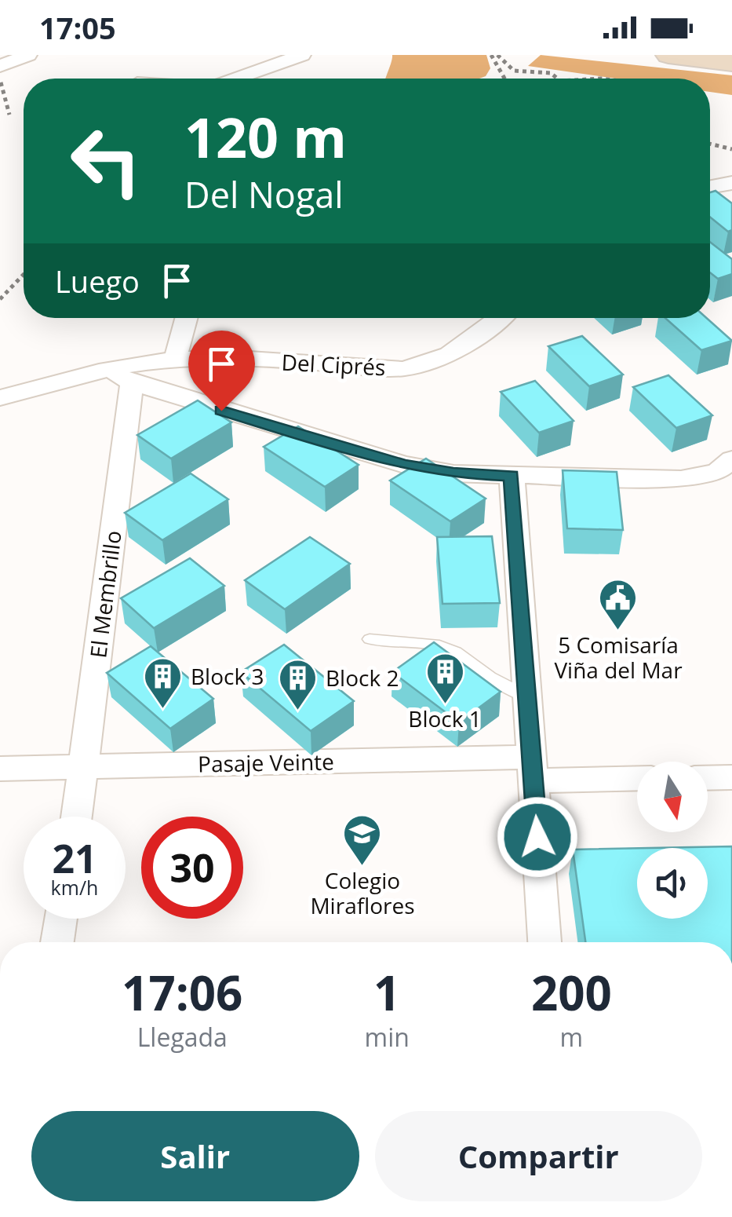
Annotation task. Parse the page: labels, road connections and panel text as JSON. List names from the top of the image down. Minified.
{"streets":{"street":["Del Ciprés","El Membrillo","Pasaje Veinte"]},"crossings":[["El Membrillo","Pasaje Veinte"]],"places":{"public building":["5 Comisaría Viña del Mar"],"building":["Block 1","Block 3","Block 2"],"school or university":["Colegio Miraflores"]},"north":"bottom","page":{"status":"17:05","turn":["120 m","Del Nogal"],"then":"Luego","speed":"21 km/h","limit":"30","eta":["17:06","Llegada","1","min","200","m"],"buttons":["Salir","Compartir"]}}
